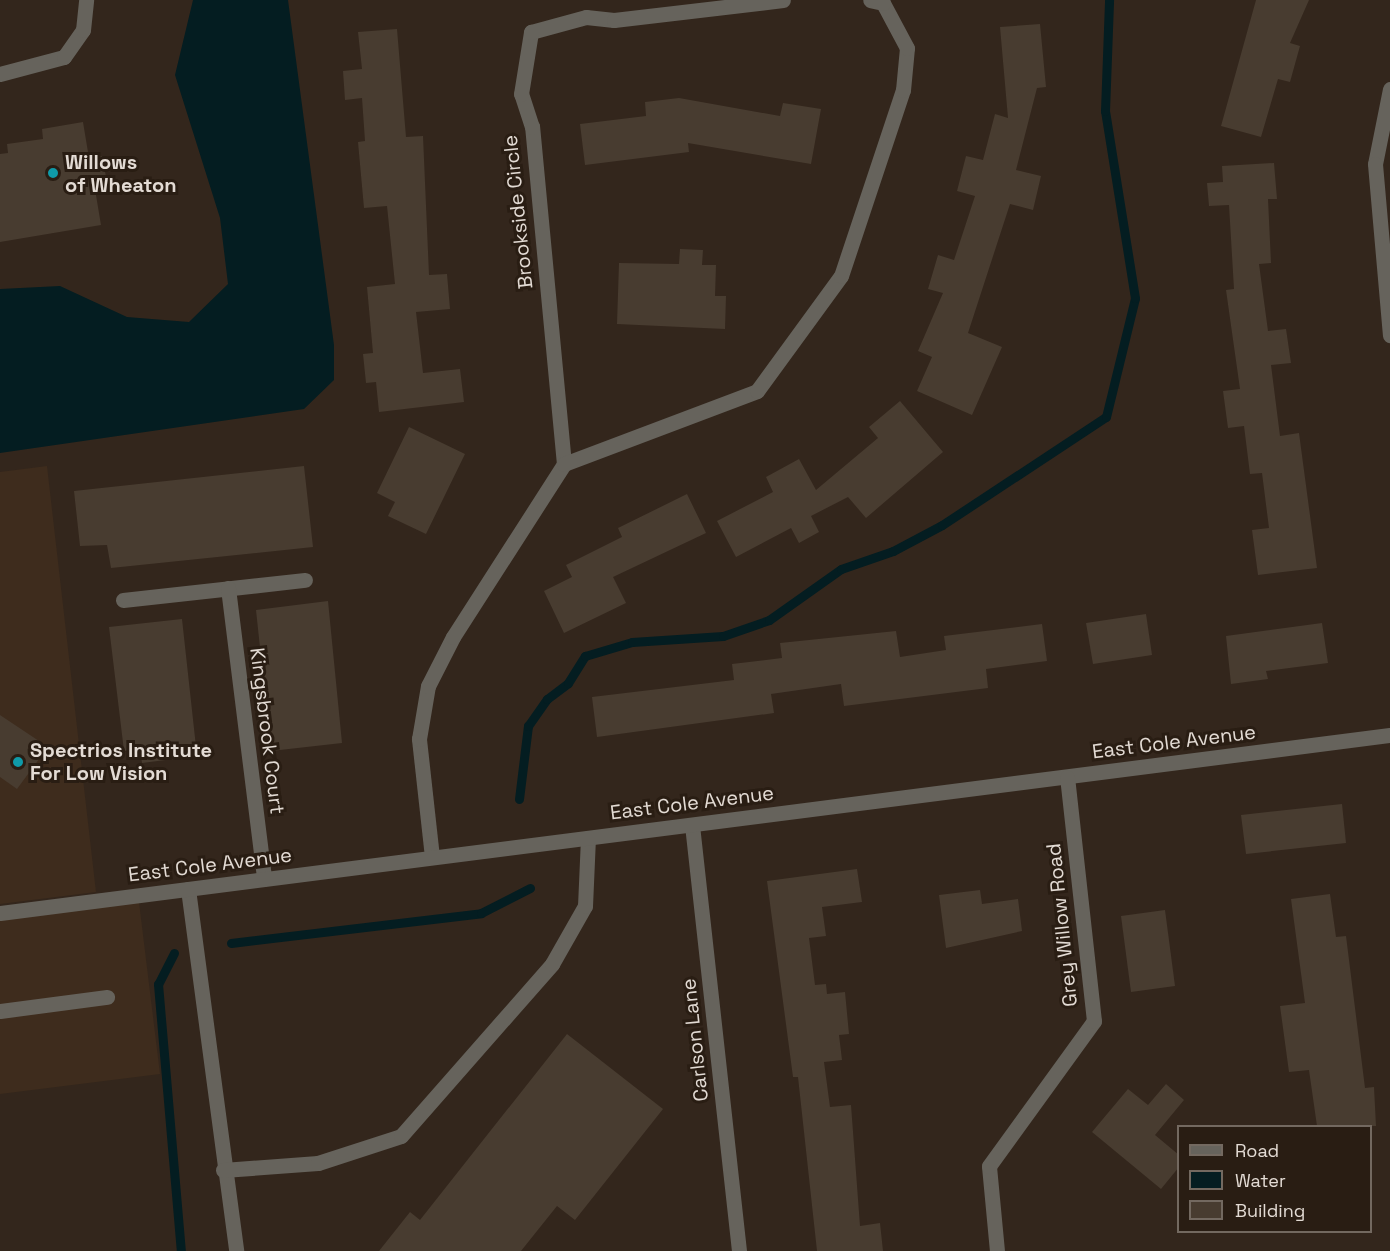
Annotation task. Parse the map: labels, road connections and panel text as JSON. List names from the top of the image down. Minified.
{"streets":{"street":["Brookside Circle","Kingsbrook Court","East Cole Avenue","Grey Willow Road","Carlson Lane"]},"crossings":[["Kingsbrook Court","East Cole Avenue"],["East Cole Avenue","Grey Willow Road"],["East Cole Avenue","Carlson Lane"]],"places":["Willows of Wheaton","Spectrios Institute For Low Vision"],"legend":["Road","Water","Building"]}
